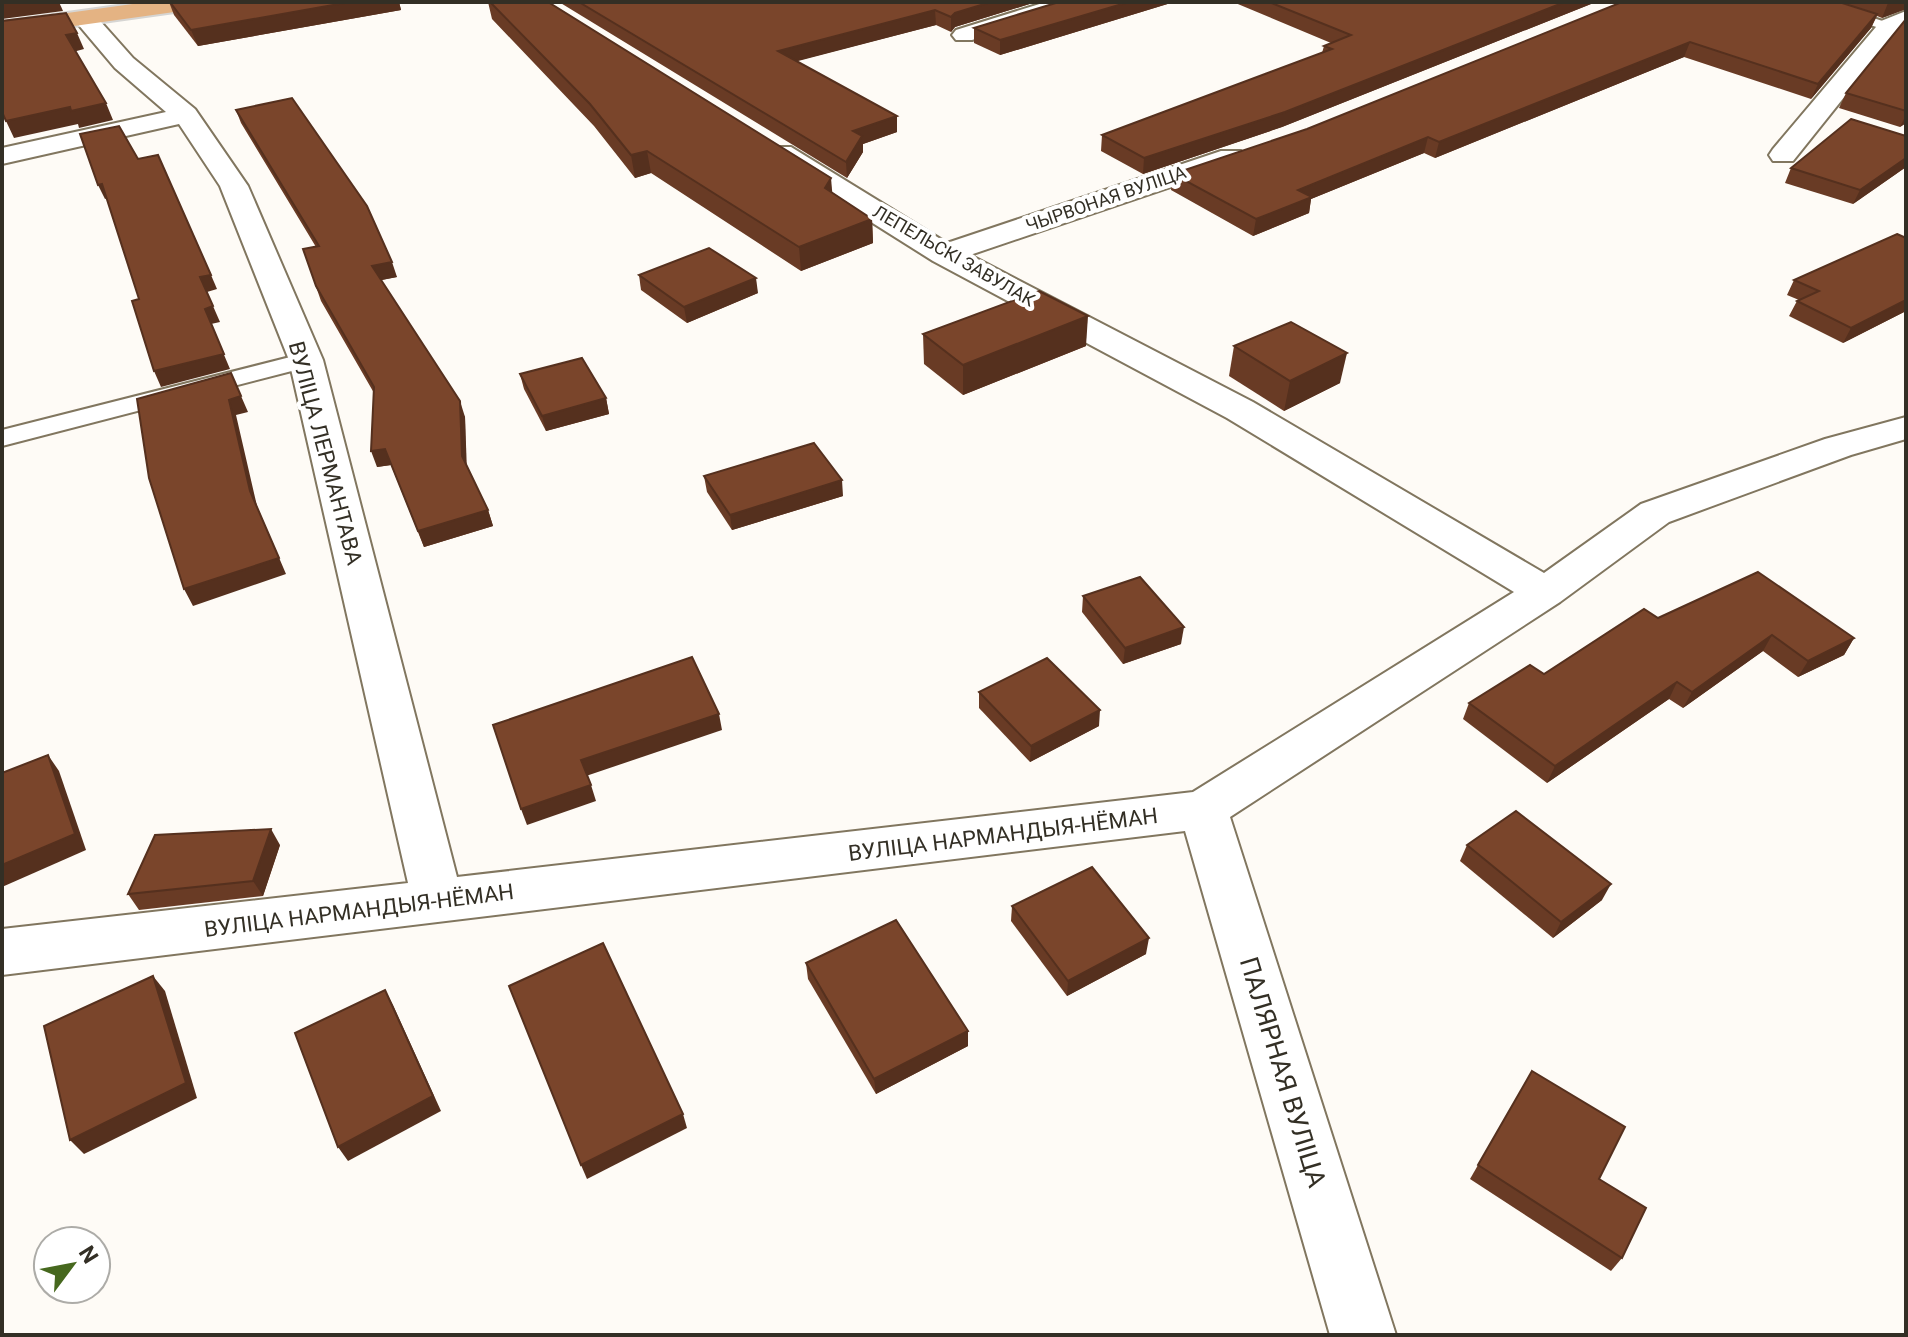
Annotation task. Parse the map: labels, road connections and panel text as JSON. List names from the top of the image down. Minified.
{"streets":{"street":["ЧЫРВОНАЯ ВУЛІЦА","ЛЕПЕЛЬСКІ ЗАВУЛАК","ВУЛІЦА ЛЕРМАНТАВА","ВУЛІЦА НАРМАНДЫЯ-НЁМАН","ПАЛЯРНАЯ ВУЛІЦА"]},"crossings":[["ЧЫРВОНАЯ ВУЛІЦА","ЛЕПЕЛЬСКІ ЗАВУЛАК"],["ЛЕПЕЛЬСКІ ЗАВУЛАК","ВУЛІЦА НАРМАНДЫЯ-НЁМАН"],["ВУЛІЦА ЛЕРМАНТАВА","ВУЛІЦА НАРМАНДЫЯ-НЁМАН"],["ВУЛІЦА НАРМАНДЫЯ-НЁМАН","ПАЛЯРНАЯ ВУЛІЦА"]],"north":"top right"}
